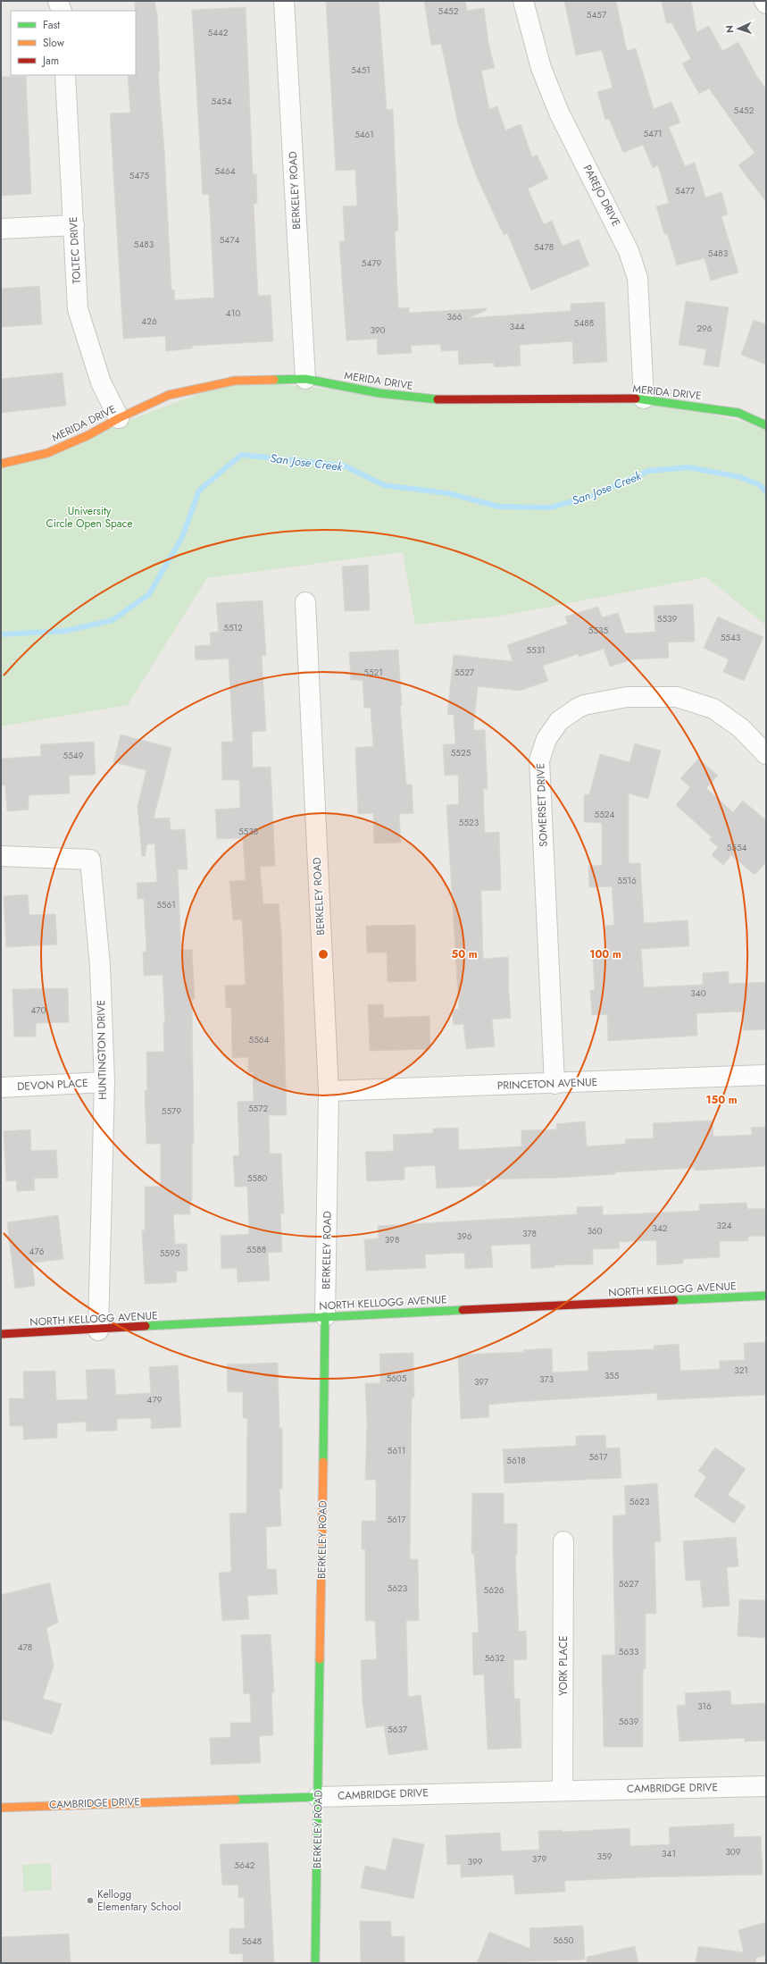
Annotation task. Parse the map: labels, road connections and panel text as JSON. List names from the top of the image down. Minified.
{"streets":{"street":["BERKELEY ROAD","PAREJO DRIVE","TOLTEC DRIVE","MERIDA DRIVE","SOMERSET DRIVE","HUNTINGTON DRIVE","PRINCETON AVENUE","DEVON PLACE","NORTH KELLOGG AVENUE","YORK PLACE","CAMBRIDGE DRIVE"]},"crossings":[["BERKELEY ROAD","MERIDA DRIVE"],["BERKELEY ROAD","PRINCETON AVENUE"],["BERKELEY ROAD","NORTH KELLOGG AVENUE"],["BERKELEY ROAD","CAMBRIDGE DRIVE"],["PAREJO DRIVE","MERIDA DRIVE"],["TOLTEC DRIVE","MERIDA DRIVE"],["SOMERSET DRIVE","PRINCETON AVENUE"],["HUNTINGTON DRIVE","DEVON PLACE"],["HUNTINGTON DRIVE","NORTH KELLOGG AVENUE"],["YORK PLACE","CAMBRIDGE DRIVE"]],"water":["San Jose Creek"],"parks":["University Circle Open Space"],"places":["Kellogg Elementary School"],"house_numbers":["5452","5457","5442","5451","5454","5452","5471","5461","5464","5475","5477","5474","5483","5478","5483","5479","410","366","426","5488","344","296","390","5539","5512","5535","5543","5531","5521","5527","5525","5549","5524","5523","5538","5554","5516","5561","340","470","5564","5572","5579","5580","324","342","360","378","396","398","5588","476","5595","321","355","5605","373","397","479","5611","5617","5618","5623","5617","5627","5623","5626","478","5633","5632","316","5639","5637","309","341","359","379","399","5642","5650","5648"],"legend":["Fast","Slow","Jam"],"north":"left","rings":["50 m","100 m","150 m"]}
